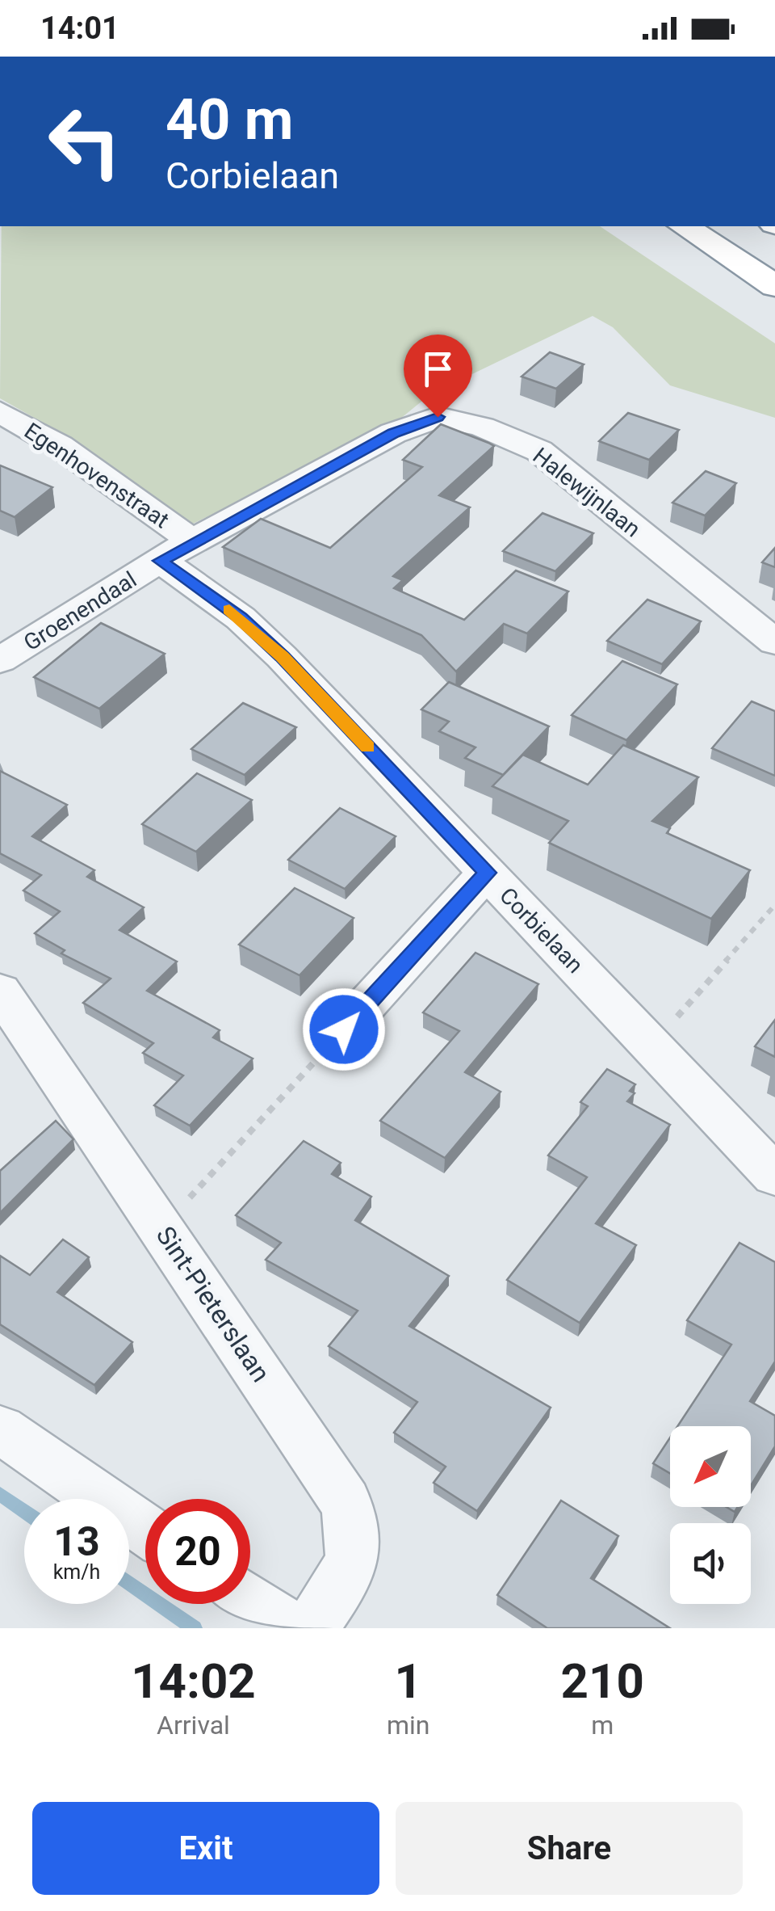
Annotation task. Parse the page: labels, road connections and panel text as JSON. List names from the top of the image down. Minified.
{"streets":{"street":["Egenhovenstraat","Halewijnlaan","Groenendaal","Corbielaan","Sint-Pieterslaan"]},"crossings":[["Egenhovenstraat","Halewijnlaan"],["Egenhovenstraat","Groenendaal"],["Egenhovenstraat","Corbielaan"],["Halewijnlaan","Groenendaal"],["Halewijnlaan","Corbielaan"],["Groenendaal","Corbielaan"]],"north":"bottom left","page":{"status":"14:01","turn":["40 m","Corbielaan"],"speed":"13 km/h","limit":"20","eta":["14:02","Arrival","1","min","210","m"],"buttons":["Exit","Share"]}}
